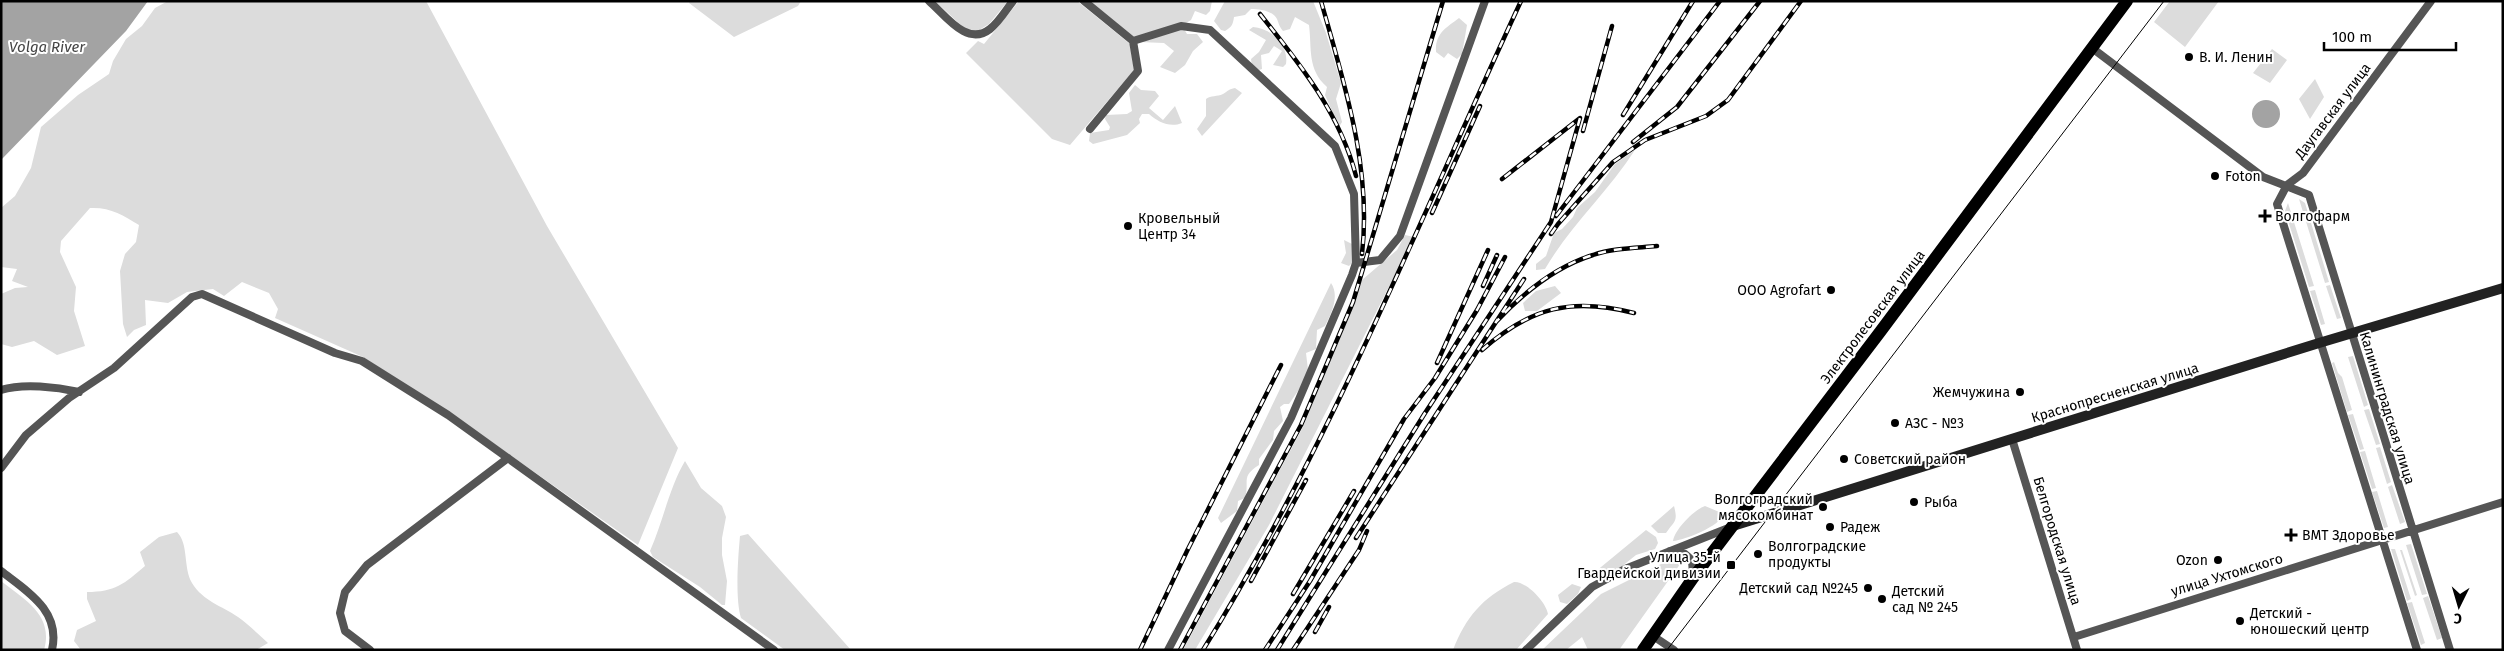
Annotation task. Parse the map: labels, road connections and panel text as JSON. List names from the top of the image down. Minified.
{"streets":{"main road":["Электролесовская улица"],"street":["Даугавская улица","Краснопресненская улица","Калининградская улица","Белгородская улица","улица Ухтомского"]},"crossings":[["Даугавская улица","Калининградская улица"],["Электролесовская улица","Краснопресненская улица"],["Электролесовская улица","Калининградская улица"],["Краснопресненская улица","Калининградская улица"],["Краснопресненская улица","Белгородская улица"],["Калининградская улица","улица Ухтомского"],["Белгородская улица","улица Ухтомского"]],"water":["Volga River"],"places":{"other":["В. И. Ленин","Foton","Кровельный Центр 34","OOO Agrofart","Жемчужина","АЗС - №3","Советский район","Рыба","Волгоградский мясокомбинат","Радеж","Волгоградские продукты","Ozon","Детский сад №245","Детский сад № 245","Детский - юношеский центр"],"health":["Волгофарм","ВМТ Здоровье"],"transit":["Улица 35-й Гвардейской дивизии"]},"scale_bar":"100 m","north":"bottom"}
